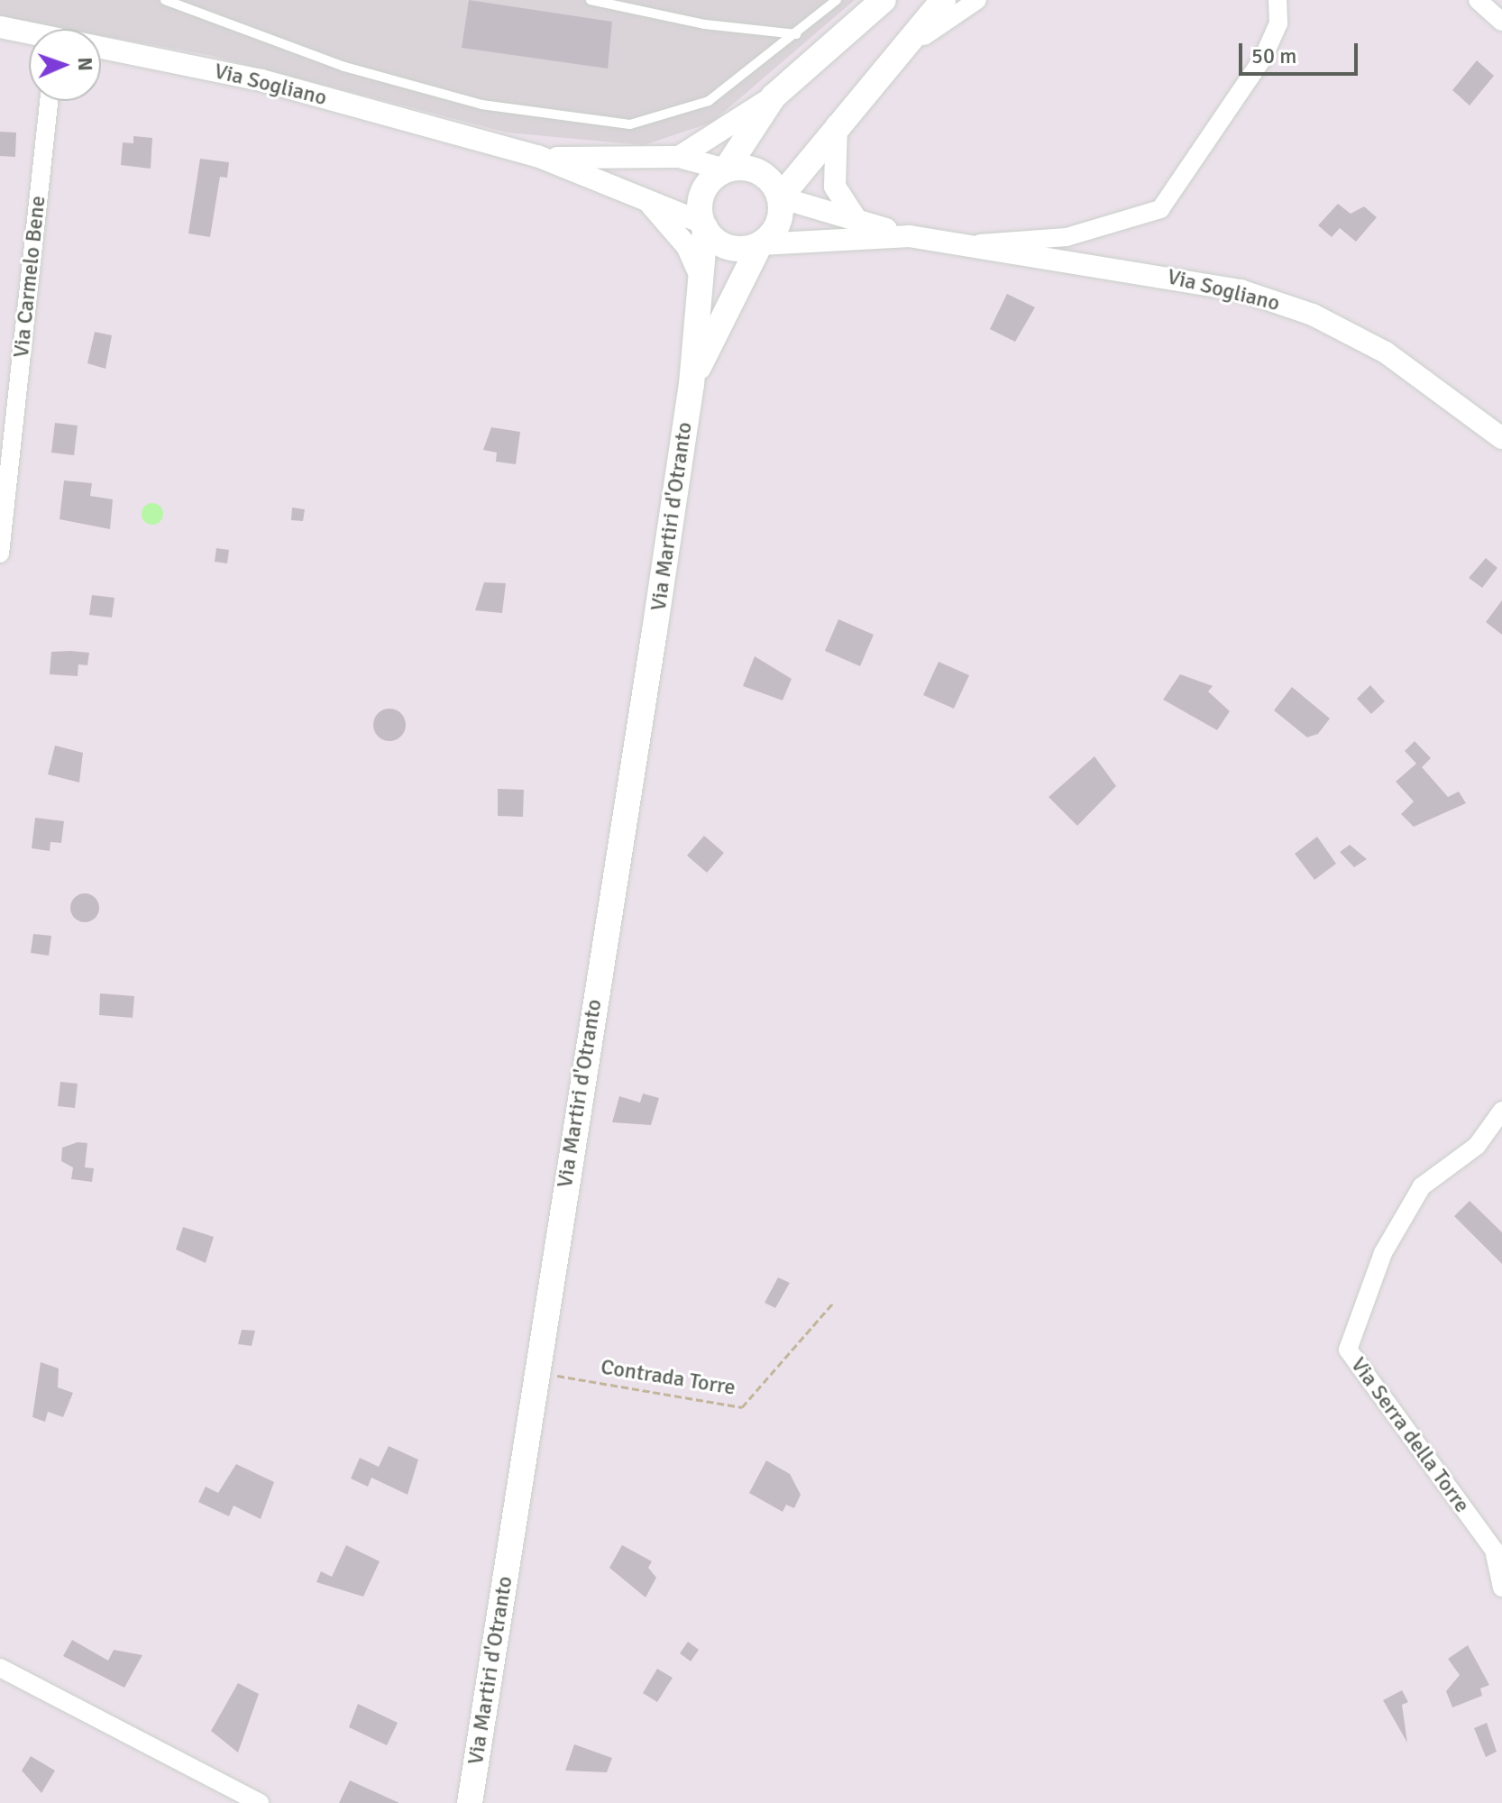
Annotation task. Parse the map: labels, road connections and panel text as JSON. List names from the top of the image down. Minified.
{"streets":{"main road":["Via Sogliano","Via Martiri d'Otranto"],"street":["Via Carmelo Bene","Via Serra della Torre"],"path":["Contrada Torre"]},"crossings":[["Via Sogliano","Via Martiri d'Otranto"],["Via Martiri d'Otranto","Contrada Torre"]],"scale_bar":"50 m","north":"right"}
